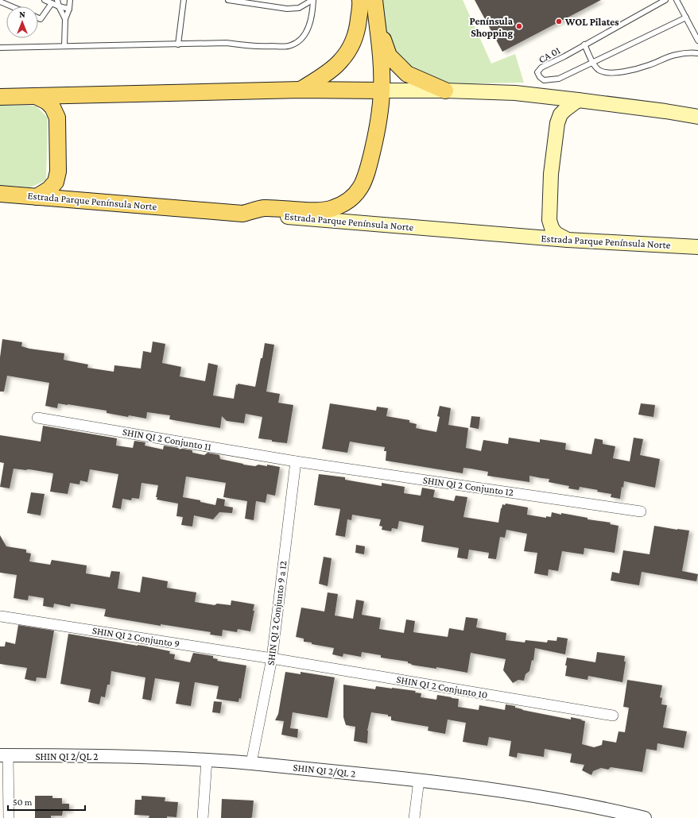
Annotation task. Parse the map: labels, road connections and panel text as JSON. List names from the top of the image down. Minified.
{"streets":{"main road":["Estrada Parque Península Norte"],"street":["SHIN QI 2 Conjunto 11","SHIN QI 2 Conjunto 12","SHIN QI 2 Conjunto 9 a 12","SHIN QI 2 Conjunto 9","SHIN QI 2 Conjunto 10","SHIN QI 2/QL 2"],"lane":["CA 01"]},"crossings":[["SHIN QI 2 Conjunto 11","SHIN QI 2 Conjunto 12"],["SHIN QI 2 Conjunto 11","SHIN QI 2 Conjunto 9 a 12"],["SHIN QI 2 Conjunto 12","SHIN QI 2 Conjunto 9 a 12"],["SHIN QI 2 Conjunto 9 a 12","SHIN QI 2 Conjunto 9"],["SHIN QI 2 Conjunto 9 a 12","SHIN QI 2 Conjunto 10"],["SHIN QI 2 Conjunto 9 a 12","SHIN QI 2/QL 2"],["SHIN QI 2 Conjunto 9","SHIN QI 2 Conjunto 10"]],"places":["WOL Pilates","Península Shopping"],"scale_bar":"50 m","north":"top"}
